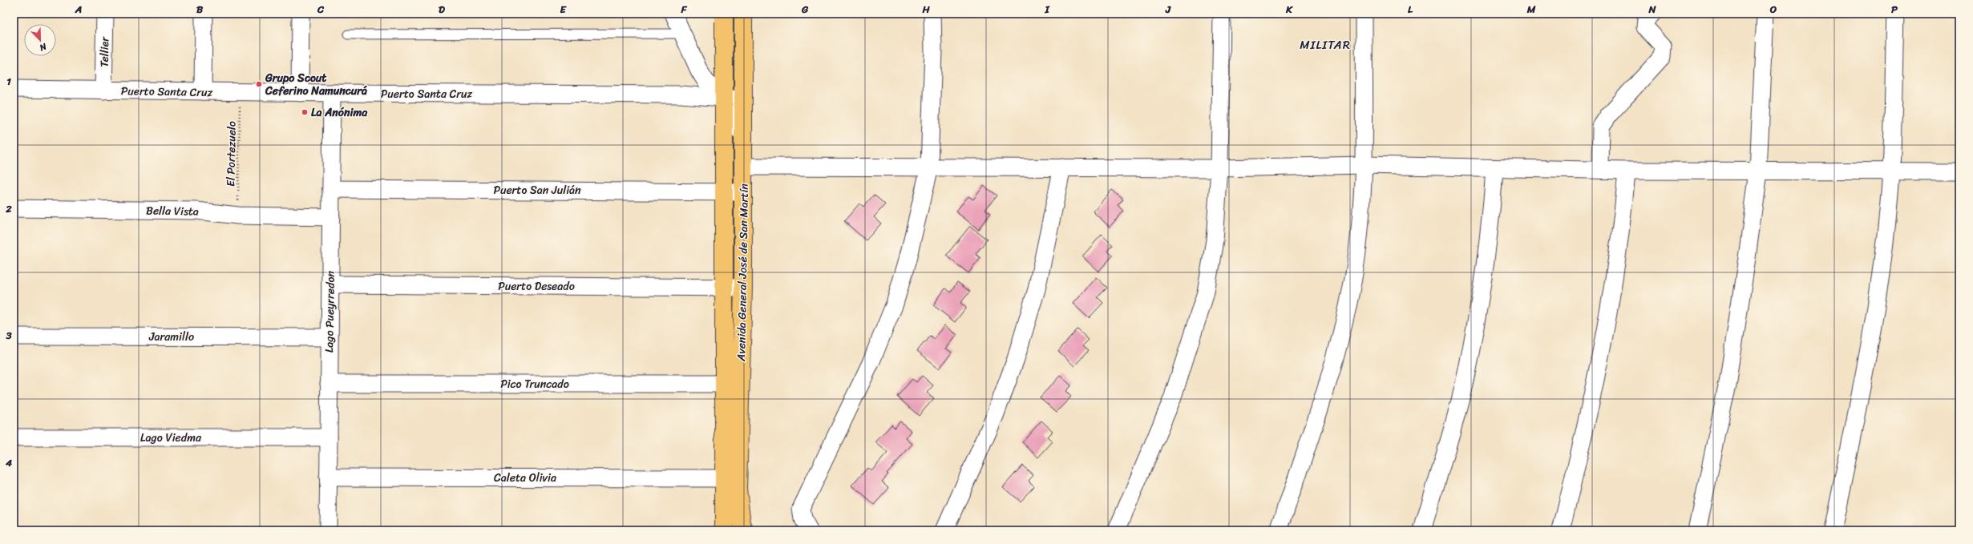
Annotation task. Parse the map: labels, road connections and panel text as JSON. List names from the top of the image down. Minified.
{"streets":{"highway":["Avenida General José de San Martín"],"street":["Tellier","Puerto Santa Cruz","Puerto San Julián","Bella Vista","Puerto Deseado","Lago Pueyrredon","Jaramillo","Pico Truncado","Lago Viedma","Caleta Olivia"],"path":["El Portezuelo"]},"crossings":[["Tellier","Puerto Santa Cruz"],["Puerto Santa Cruz","El Portezuelo"],["Puerto Santa Cruz","Avenida General José de San Martín"],["Puerto Santa Cruz","Lago Pueyrredon"],["El Portezuelo","Bella Vista"],["Puerto San Julián","Avenida General José de San Martín"],["Puerto San Julián","Lago Pueyrredon"],["Bella Vista","Lago Pueyrredon"],["Avenida General José de San Martín","Puerto Deseado"],["Avenida General José de San Martín","Pico Truncado"],["Avenida General José de San Martín","Caleta Olivia"],["Puerto Deseado","Lago Pueyrredon"],["Lago Pueyrredon","Jaramillo"],["Lago Pueyrredon","Pico Truncado"],["Lago Pueyrredon","Lago Viedma"],["Lago Pueyrredon","Caleta Olivia"]],"districts":["MILITAR"],"places":["Grupo Scout Ceferino Namuncurá","La Anónima"],"north":"bottom right","grid":{"columns":["A","B","C","D","E","F","G","H","I","J","K","L","M","N","O","P"],"rows":["1","2","3","4"]}}
